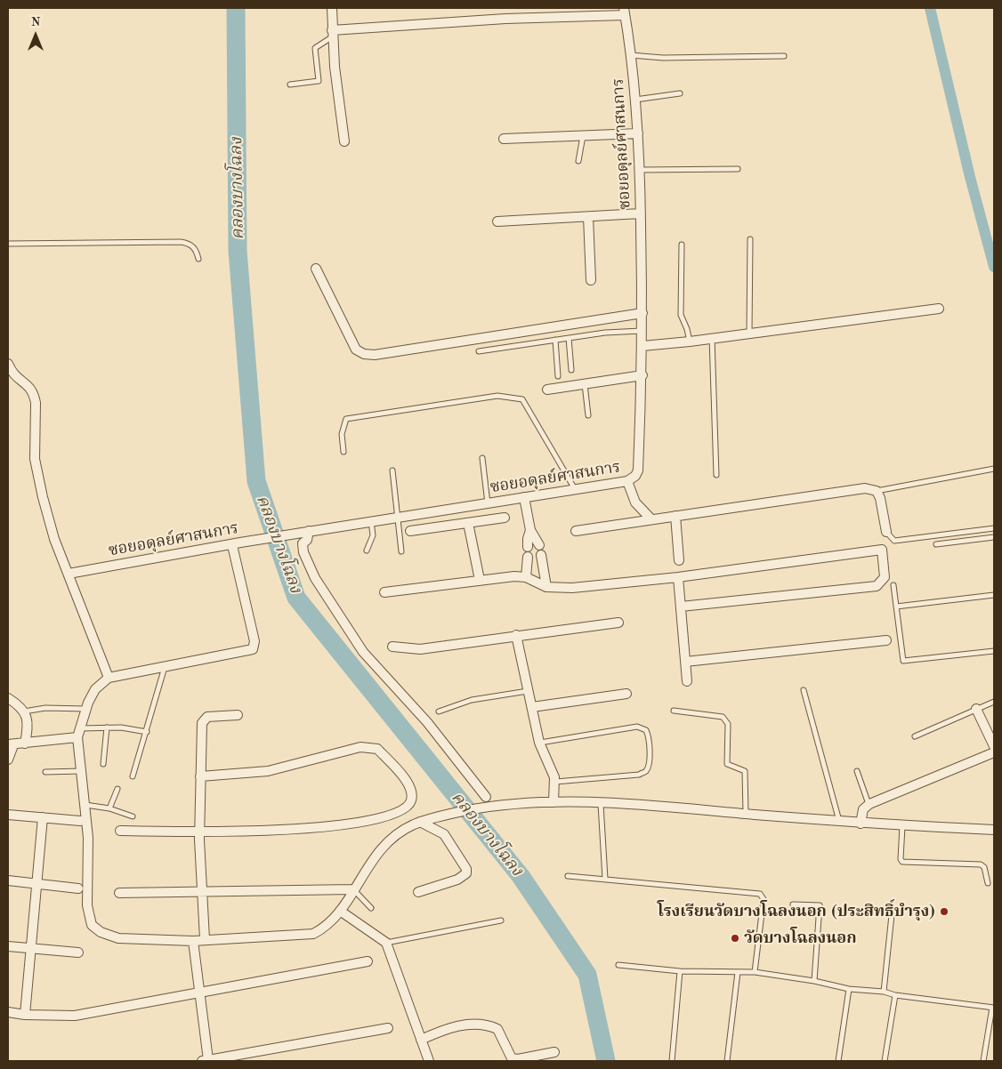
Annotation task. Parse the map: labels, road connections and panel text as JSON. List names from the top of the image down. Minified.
{"streets":{"street":["ซอยอดุลย์ศาสนการ"]},"water":["คลองบางโฉลง"],"places":["โรงเรียนวัดบางโฉลงนอก (ประสิทธิ์บำรุง)","วัดบางโฉลงนอก"],"north":"top"}
